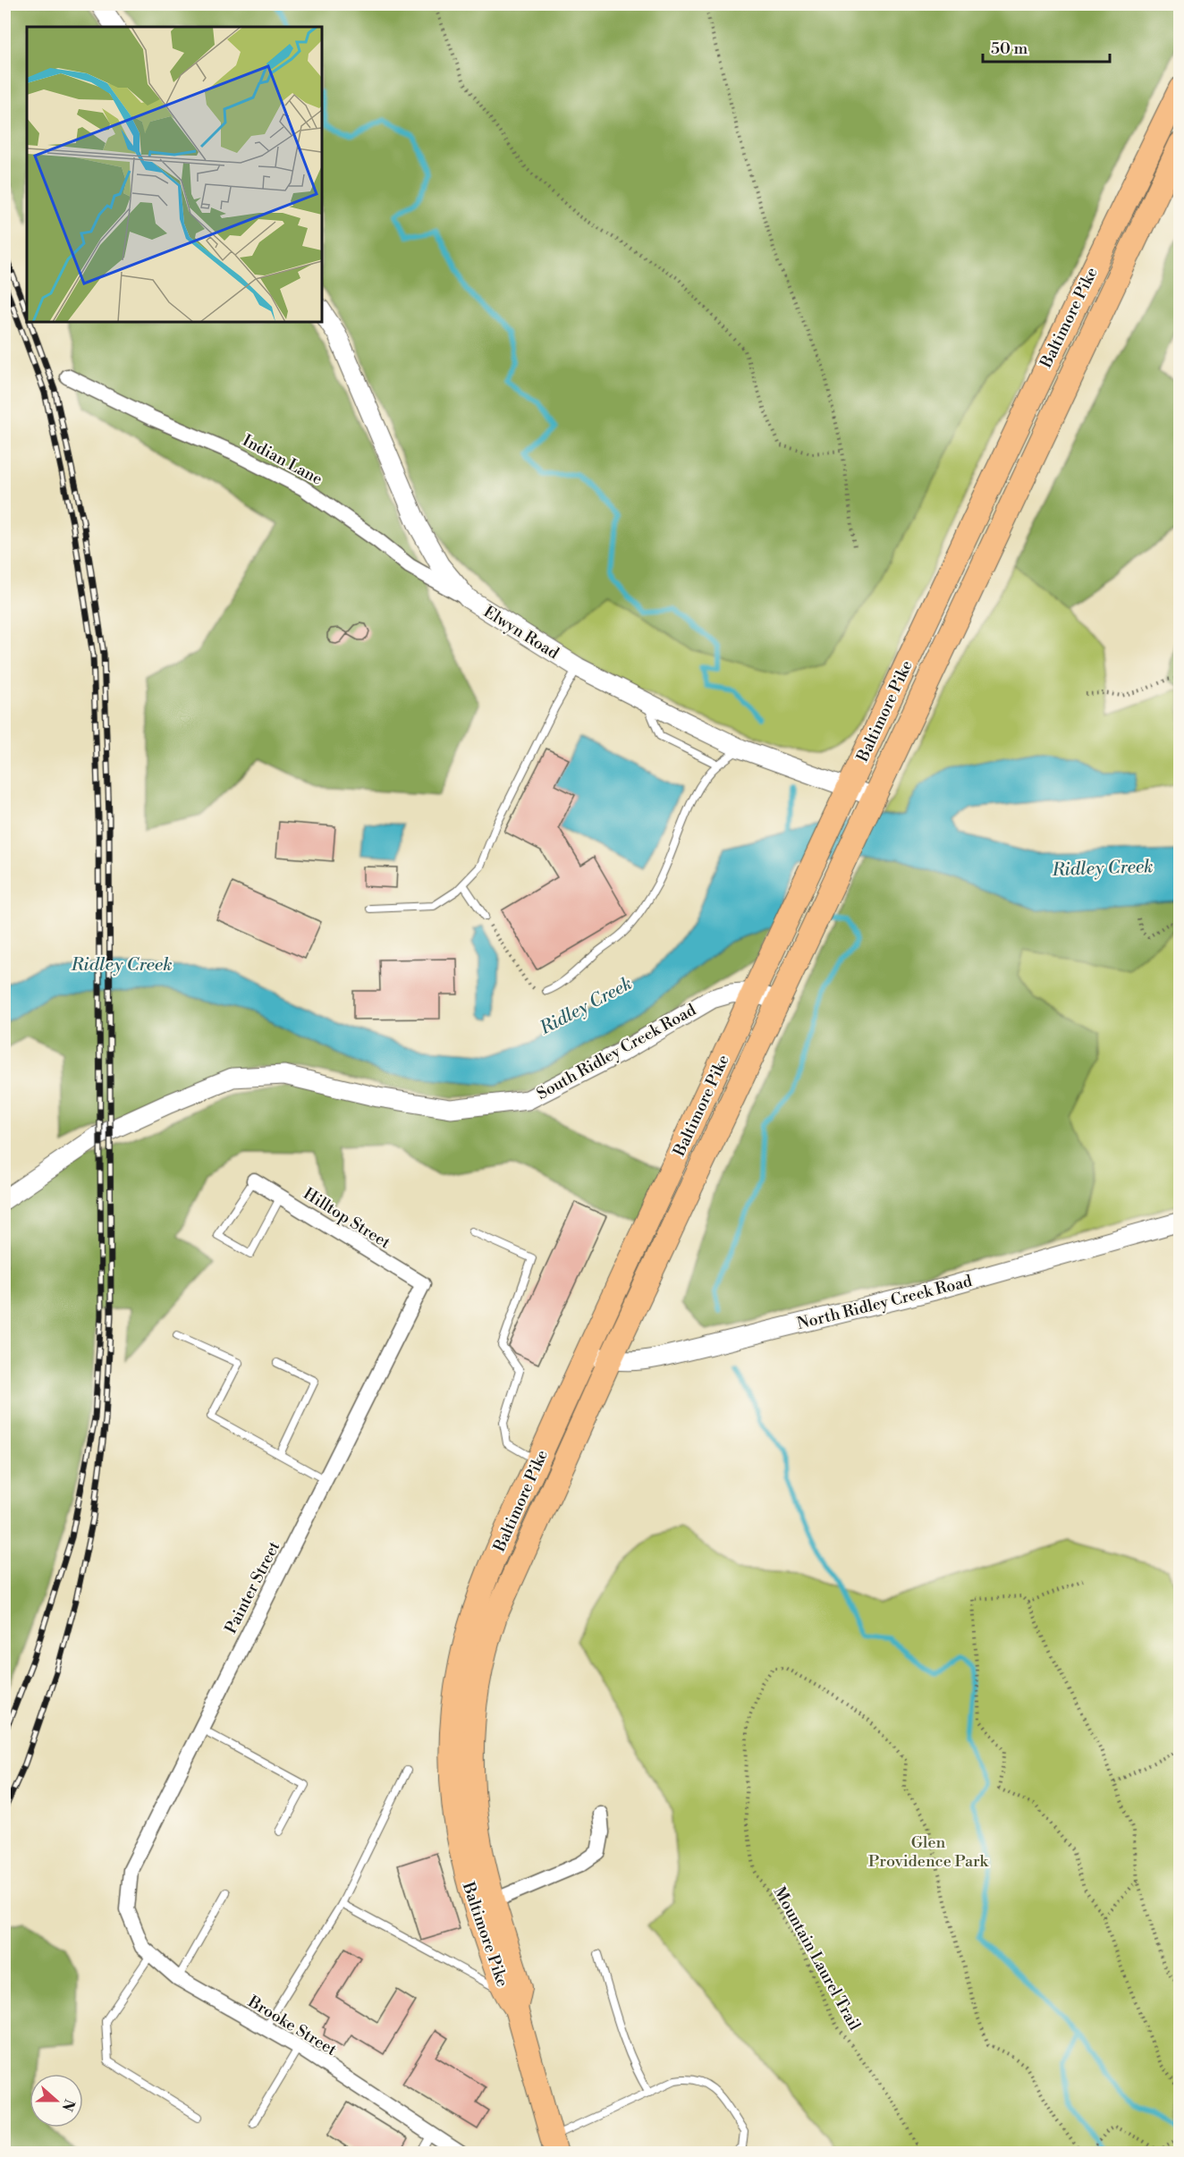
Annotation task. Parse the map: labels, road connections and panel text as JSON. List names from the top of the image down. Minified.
{"streets":{"main road":["Baltimore Pike"],"street":["Indian Lane","Elwyn Road","South Ridley Creek Road","Hilltop Street","North Ridley Creek Road","Painter Street","Brooke Street"],"path":["Mountain Laurel Trail"]},"crossings":[["Baltimore Pike","Elwyn Road"],["Baltimore Pike","South Ridley Creek Road"],["Baltimore Pike","North Ridley Creek Road"],["Indian Lane","Elwyn Road"],["Hilltop Street","Painter Street"],["Painter Street","Brooke Street"]],"water":["Ridley Creek"],"parks":["Glen Providence Park"],"scale_bar":"50 m","north":"right"}
